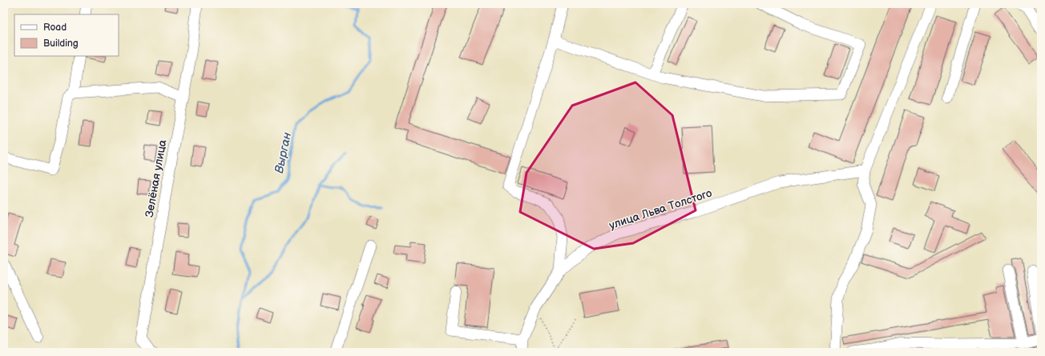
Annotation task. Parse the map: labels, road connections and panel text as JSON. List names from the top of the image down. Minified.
{"streets":{"street":["Зелёная улица","улица Льва Толстого"]},"water":["Вырган"],"legend":["Road","Building"]}
